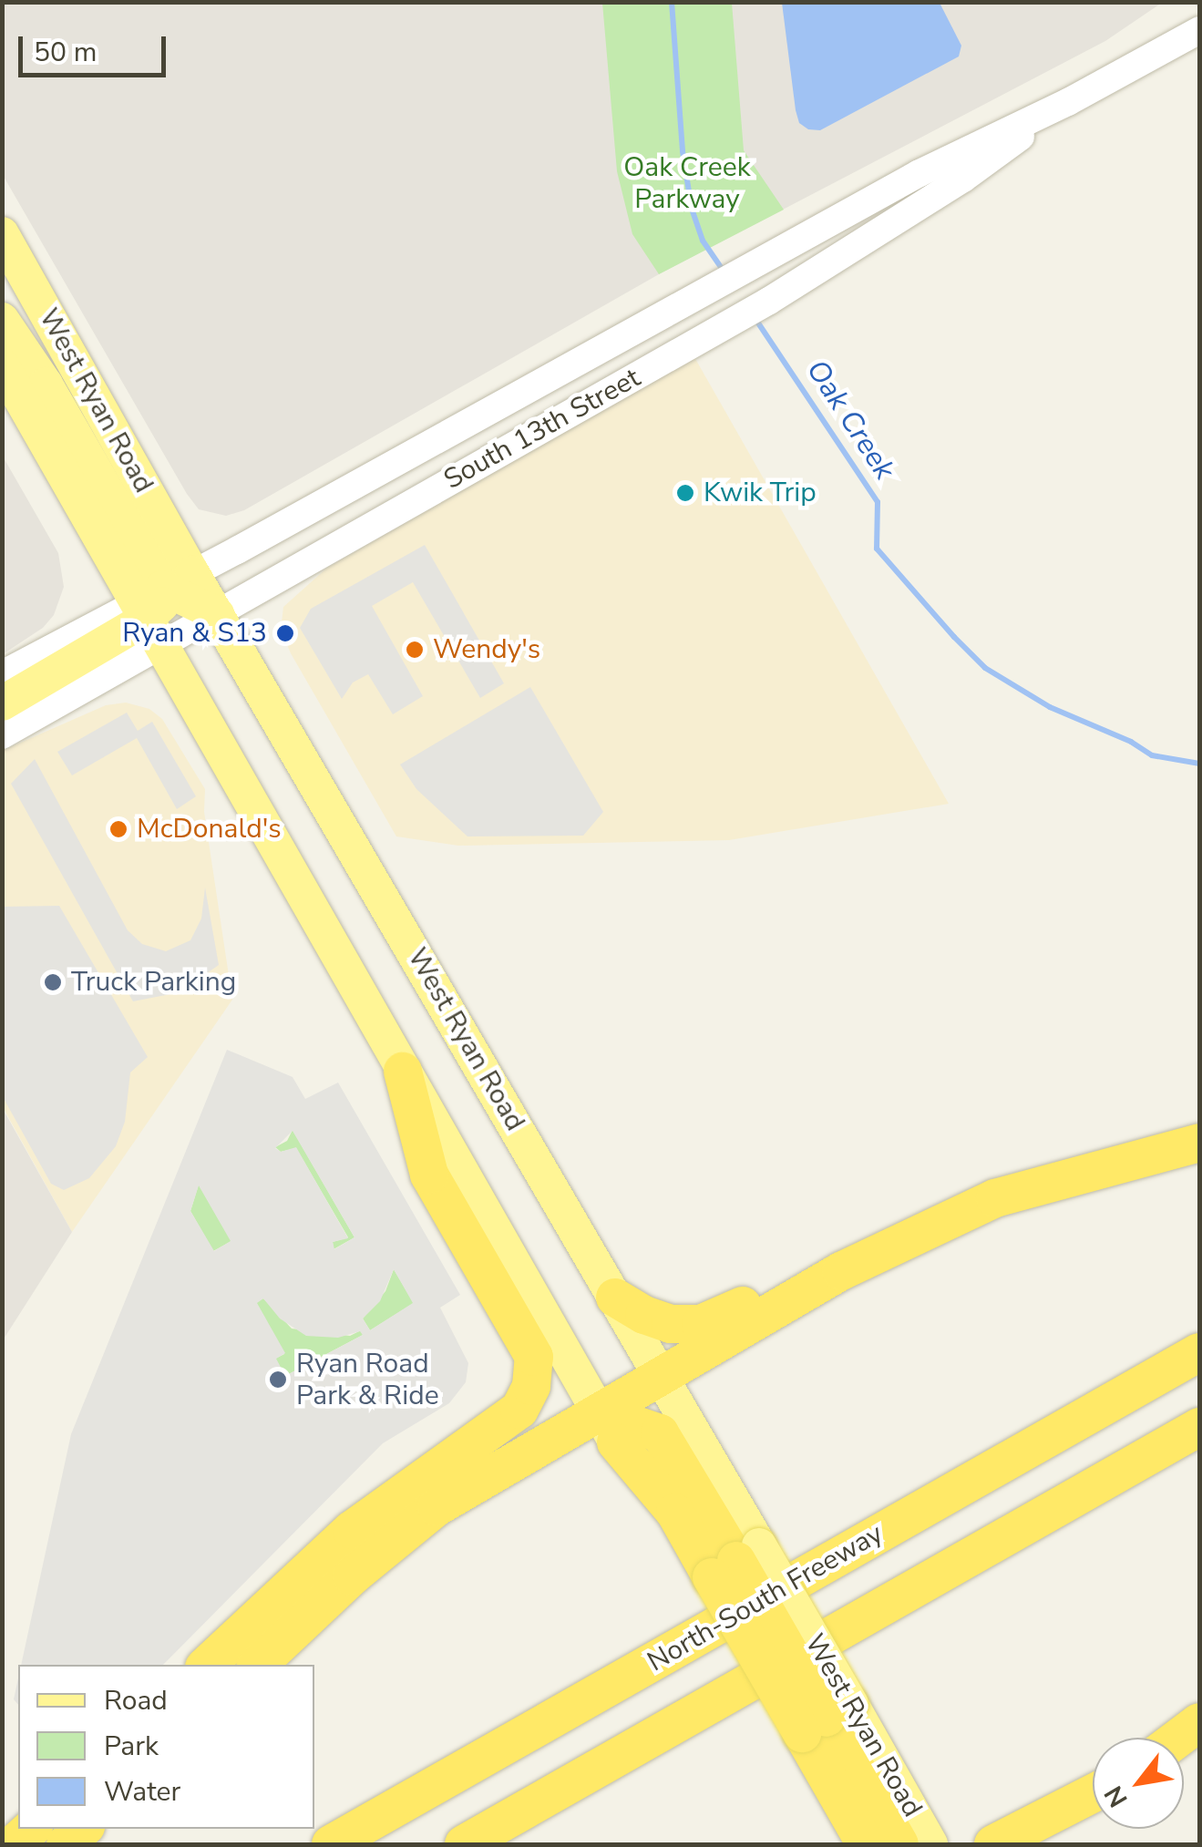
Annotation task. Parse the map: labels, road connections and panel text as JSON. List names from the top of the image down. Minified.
{"streets":{"highway":["North-South Freeway"],"main road":["West Ryan Road"],"street":["South 13th Street"]},"crossings":[["West Ryan Road","South 13th Street"]],"water":["Oak Creek"],"parks":["Oak Creek Parkway"],"places":["Kwik Trip","Ryan & S13","Wendy's","McDonald's","Truck Parking","Ryan Road Park & Ride"],"legend":["Road","Park","Water"],"scale_bar":"50 m","north":"bottom left"}
